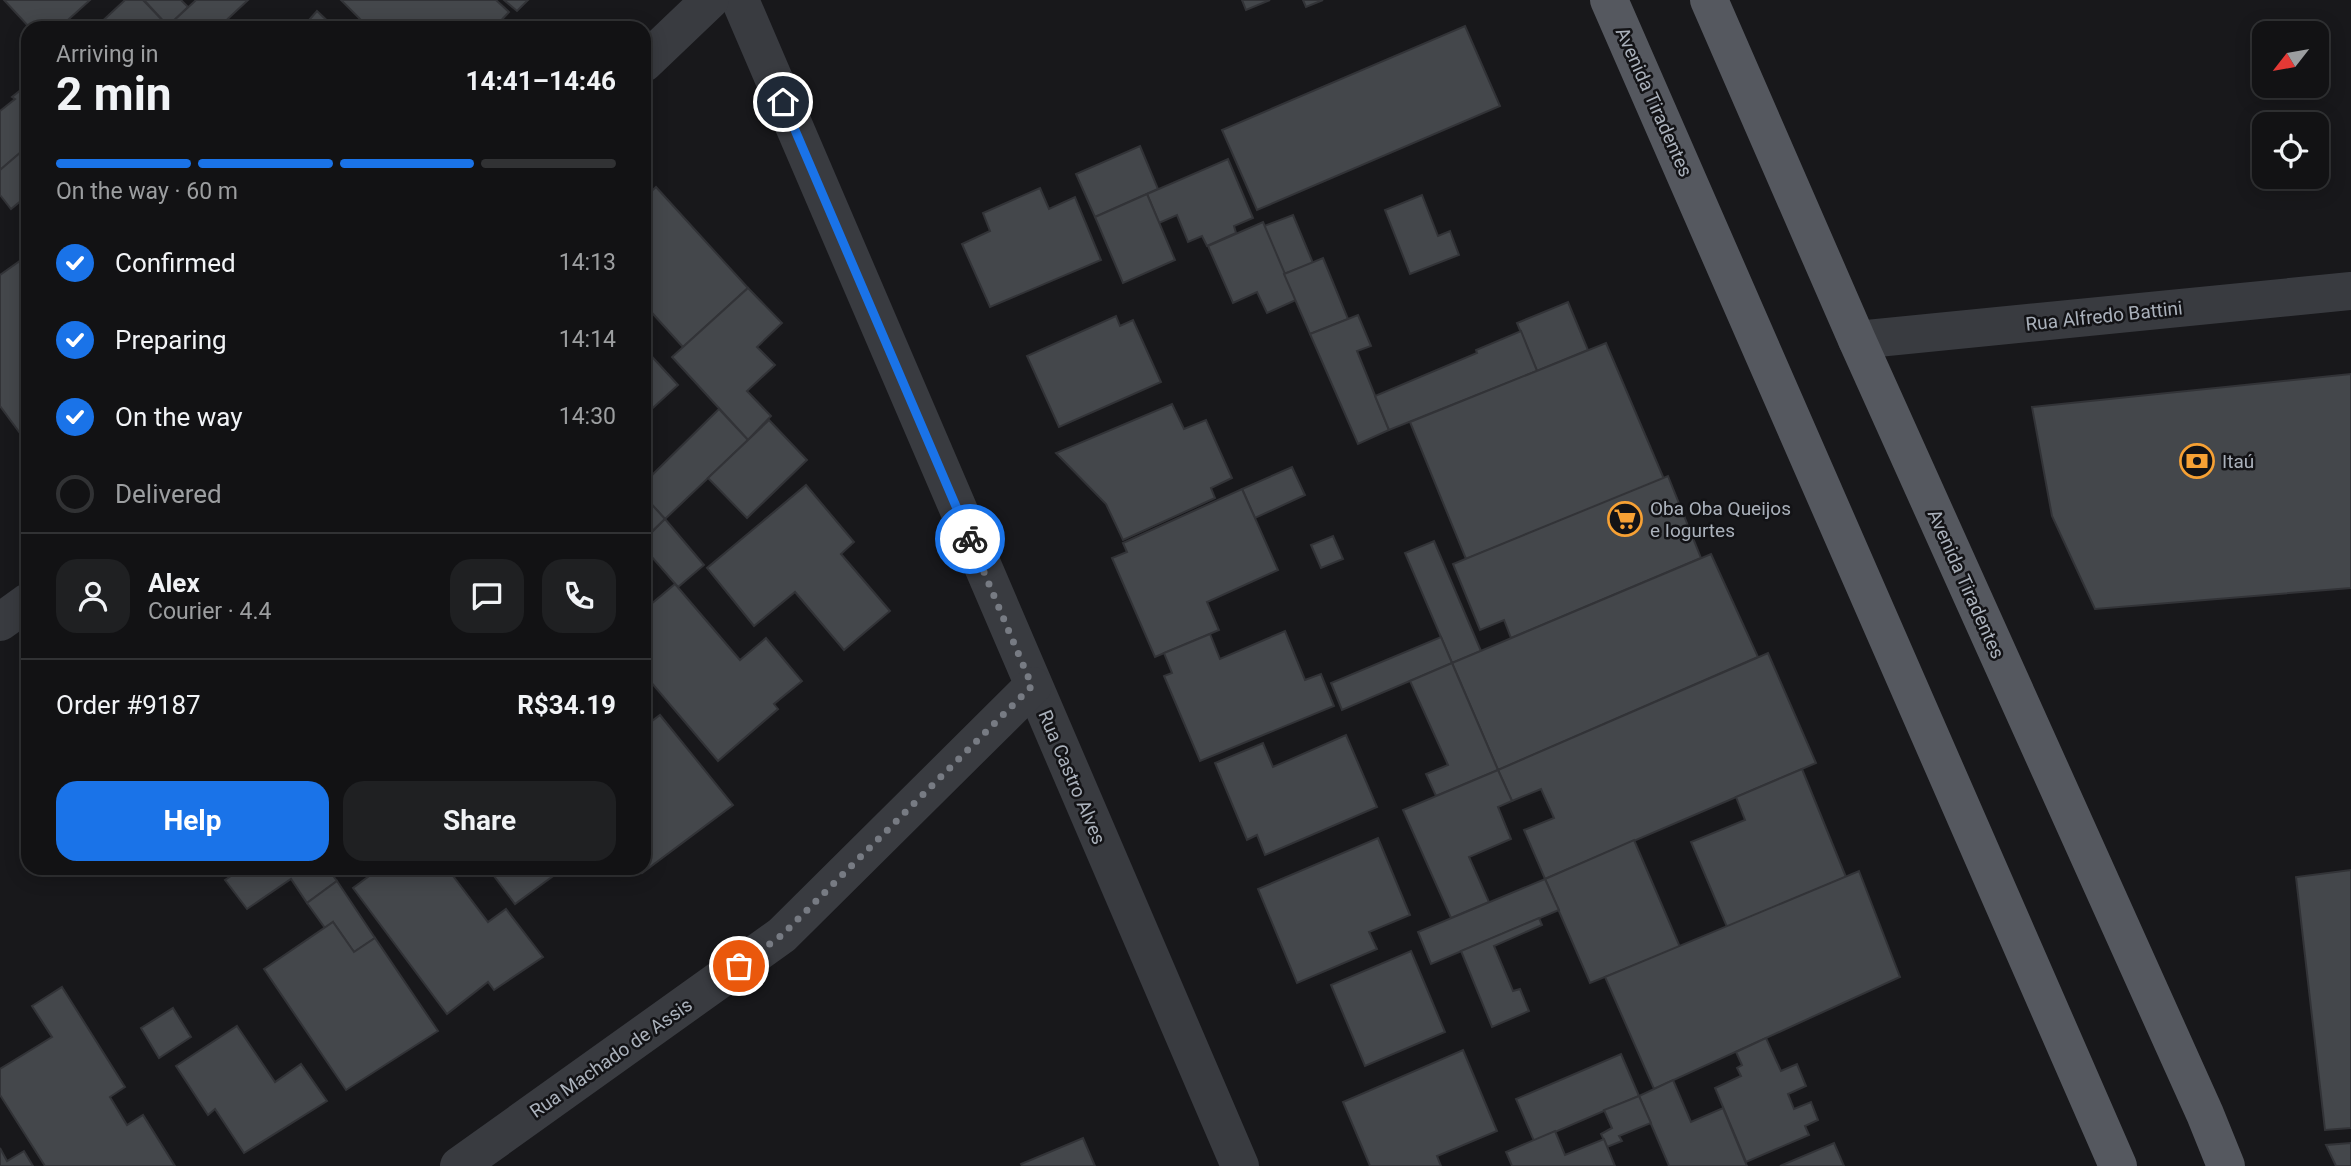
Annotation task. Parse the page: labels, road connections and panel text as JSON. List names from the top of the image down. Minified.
{"streets":{"main road":["Avenida Tiradentes"],"street":["Rua Alfredo Battini","Rua Castro Alves","Rua Machado de Assis"]},"crossings":[["Avenida Tiradentes","Rua Alfredo Battini"],["Rua Castro Alves","Rua Machado de Assis"]],"places":{"bank":["Itaú"],"supermarket":["Oba Oba Queijos e Iogurtes"]},"north":"bottom left","page":{"heading":["2 min","Arriving in","14:41–14:46"],"panel":["Alex","Courier · 4.4","Order #9187","R$34.19"],"bar":"On the way · 60 m","list":[["Confirmed","14:13"],["Preparing","14:14"],["On the way","14:30"],"Delivered"],"buttons":["Help","Share"]}}
